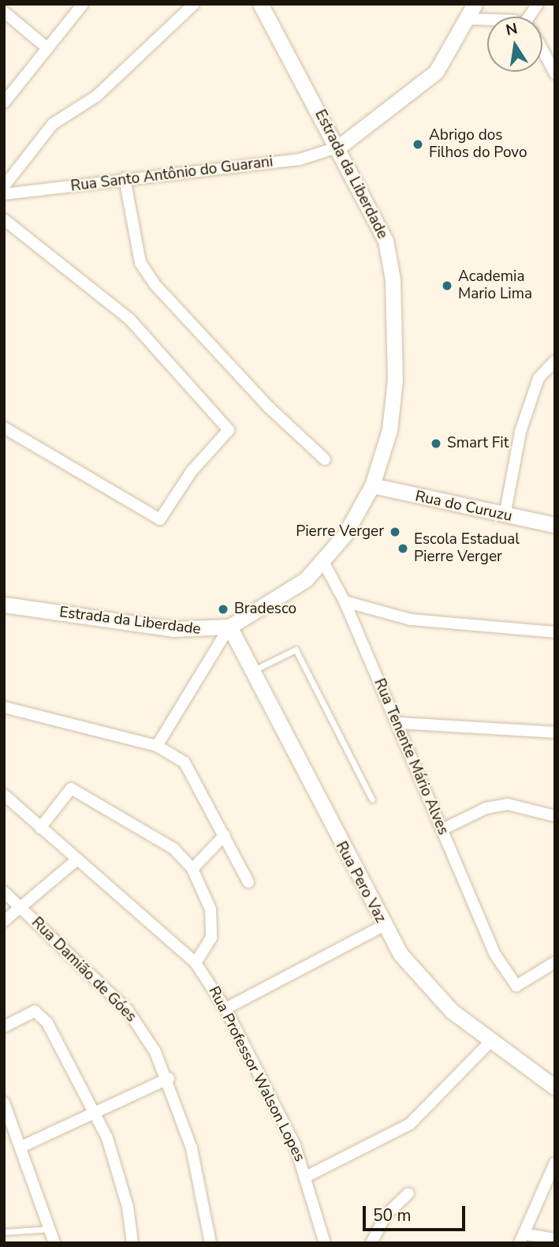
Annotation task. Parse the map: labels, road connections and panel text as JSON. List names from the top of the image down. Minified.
{"streets":{"main road":["Estrada da Liberdade","Rua do Curuzu","Rua Pero Vaz"],"street":["Rua Santo Antônio do Guarani","Rua Tenente Mário Alves","Rua Damião de Góes","Rua Professor Walson Lopes"]},"crossings":[["Rua Santo Antônio do Guarani","Estrada da Liberdade"],["Estrada da Liberdade","Rua do Curuzu"],["Estrada da Liberdade","Rua Tenente Mário Alves"],["Estrada da Liberdade","Rua Pero Vaz"]],"places":["Abrigo dos Filhos do Povo","Academia Mario Lima","Smart Fit","Pierre Verger","Escola Estadual Pierre Verger","Bradesco"],"scale_bar":"50 m","north":"top"}
